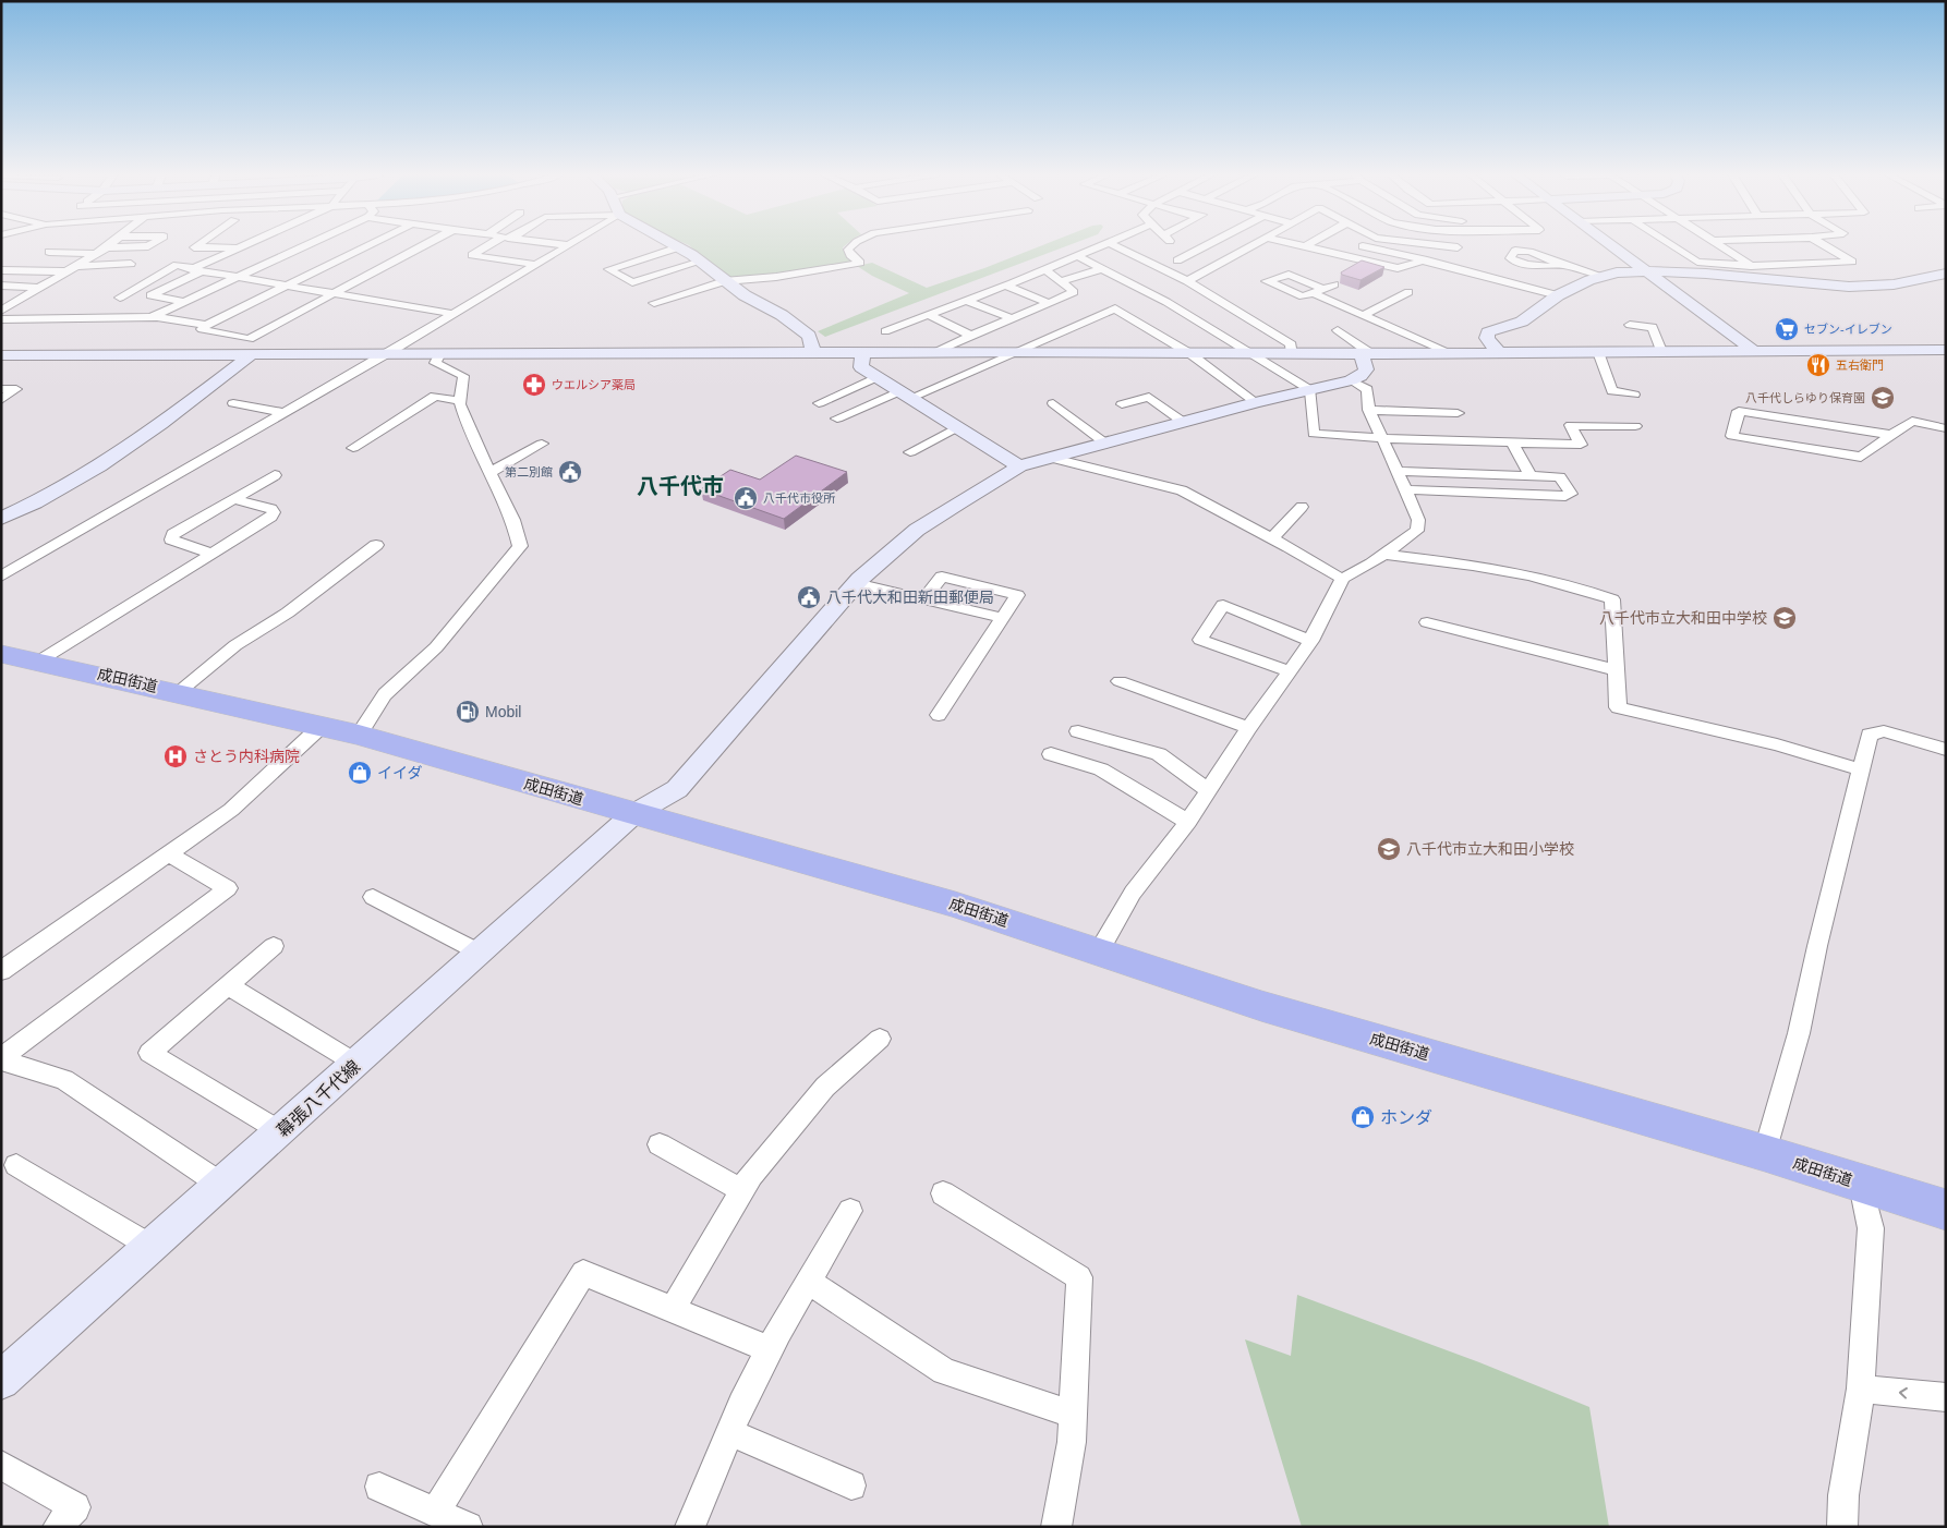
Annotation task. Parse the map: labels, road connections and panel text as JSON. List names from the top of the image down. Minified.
{"streets":{"highway":["成田街道"],"street":["幕張八千代線"]},"crossings":[["成田街道","幕張八千代線"]],"districts":["八千代市"],"places":{"supermarket":["セブン-イレブン"],"restaurant":["五右衛門"],"pharmacy":["ウエルシア薬局"],"school or university":["八千代しらゆり保育園","八千代市立大和田中学校","八千代市立大和田小学校"],"public building":["第二別館","八千代市役所","八千代大和田新田郵便局"],"fuel station":["Mobil"],"hospital":["さとう内科病院"],"shop":["イイダ","ホンダ"]}}
